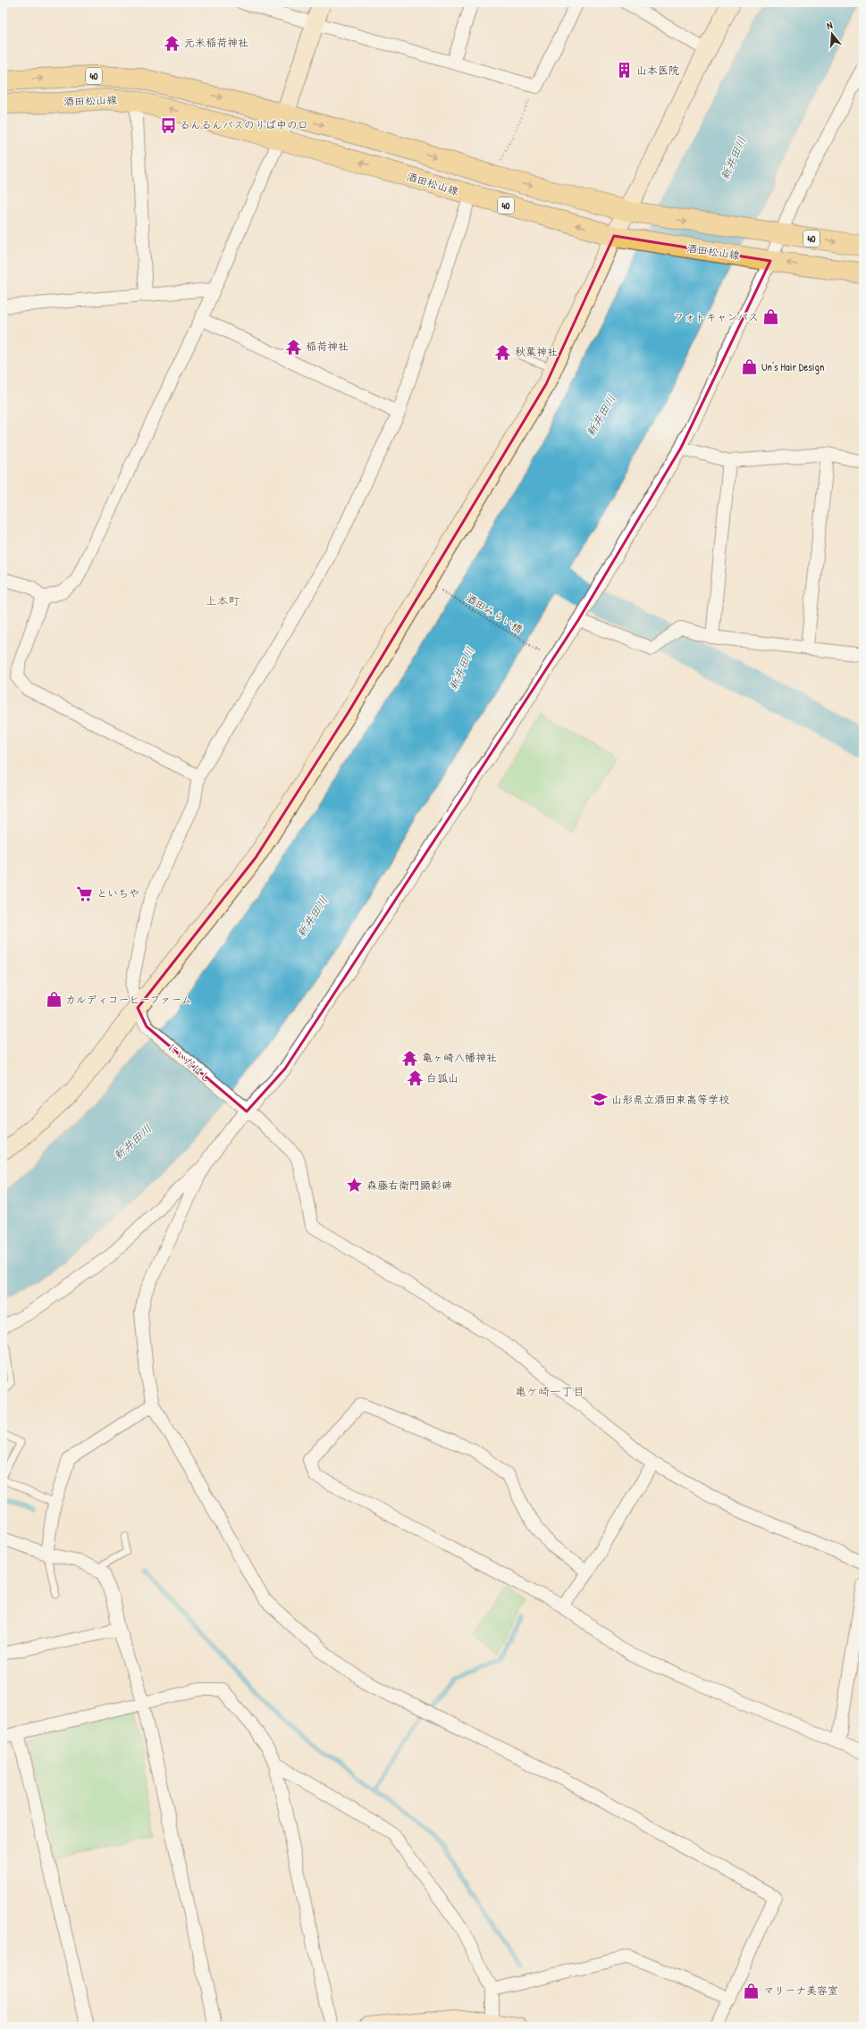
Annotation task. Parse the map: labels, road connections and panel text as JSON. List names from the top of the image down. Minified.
{"streets":{"main road":["40","酒田松山線"],"street":["にいだはし"],"path":["酒田みらい橋"]},"districts":["上本町","亀ケ崎一丁目"],"water":["新井田川"],"places":{"temple":["元米稲荷神社","稲荷神社","秋葉神社","亀ヶ崎八幡神社","白狐山"],"building":["山本医院"],"bus stop":["るんるんバスのりば中の口"],"shop":["フォトキャンパス","Un's Hair Design","カルディコーヒーファーム","マリーナ美容室"],"supermarket":["といちや"],"school or university":["山形県立酒田東高等学校"],"place":["森藤右衛門顕彰碑"]},"north":"top"}
